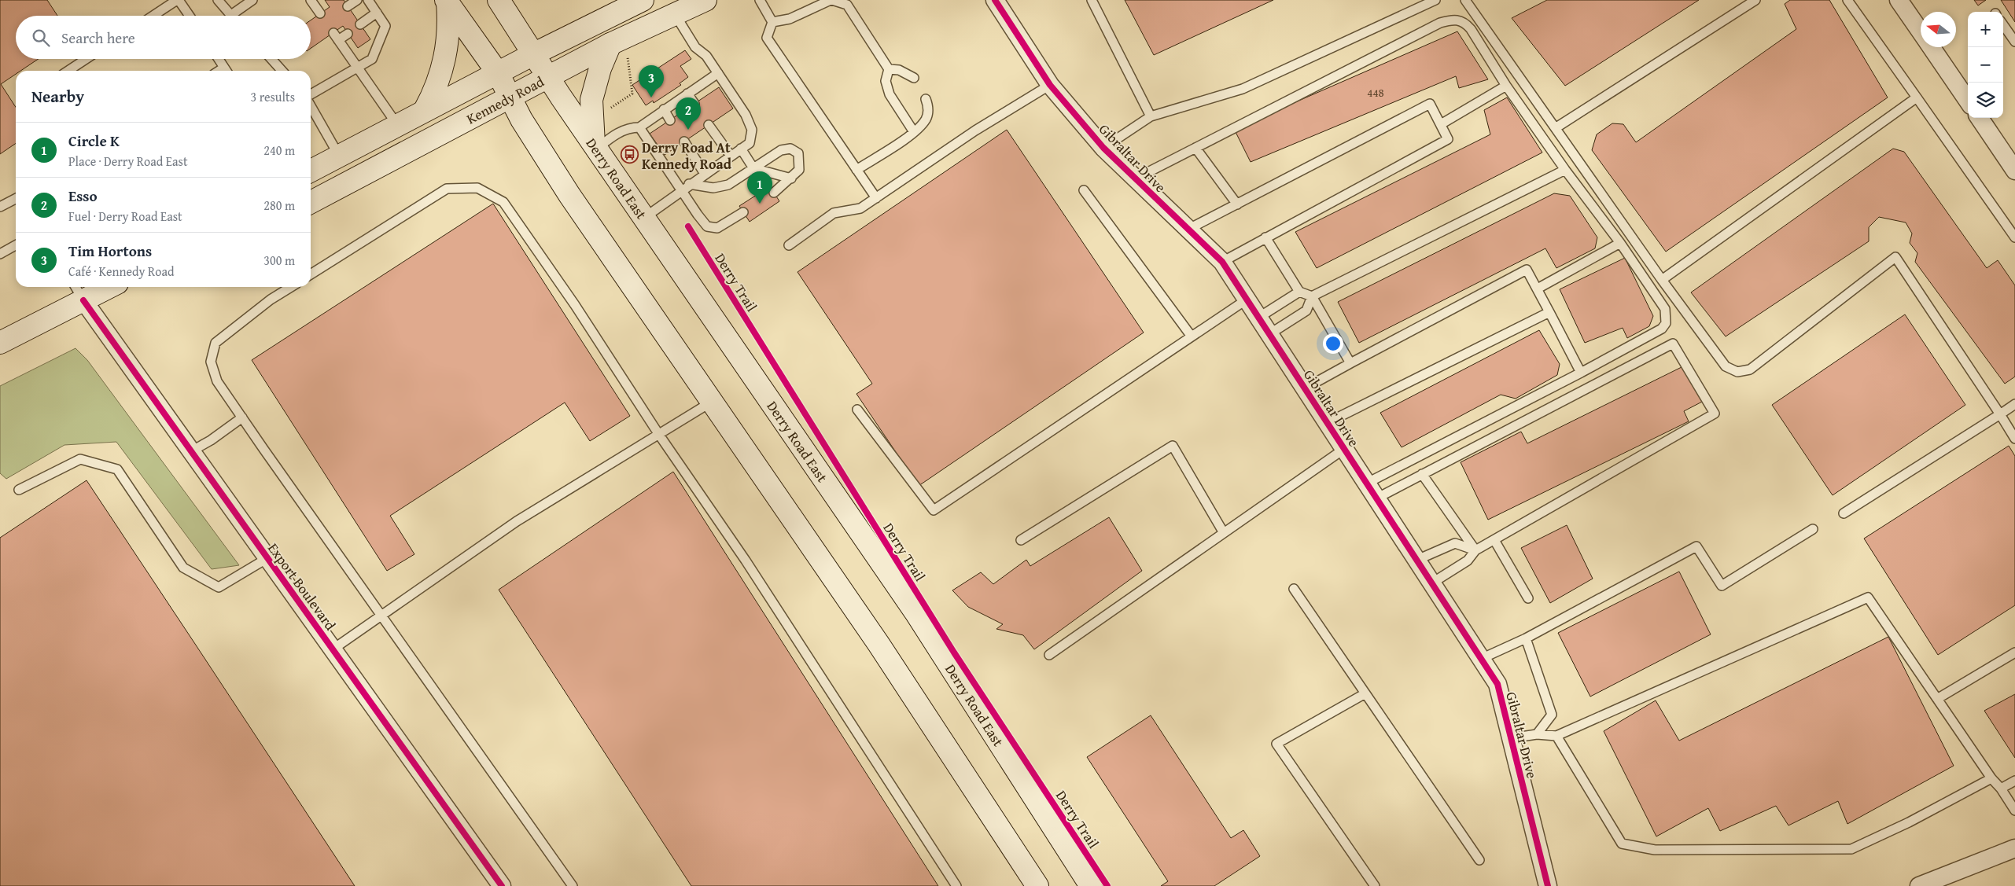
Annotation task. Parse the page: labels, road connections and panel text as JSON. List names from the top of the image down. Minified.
{"streets":{"main road":["Kennedy Road","Derry Road East"],"street":["Gibraltar Drive","Export Boulevard"],"cycle path":["Derry Trail"]},"crossings":[["Kennedy Road","Derry Road East"]],"places":{"bus stop":["Derry Road At Kennedy Road"]},"house_numbers":["448"],"north":"left","page":{"map_buttons":["+","−"],"search":"Search here","pins":["3","2","1"],"heading":["Nearby","3 results"],"list":[{"mark":"1","name":"Circle K","note":"Place · Derry Road East","value":"240 m"},{"mark":"2","name":"Esso","note":"Fuel · Derry Road East","value":"280 m"},{"mark":"3","name":"Tim Hortons","note":"Café · Kennedy Road","value":"300 m"}]}}
